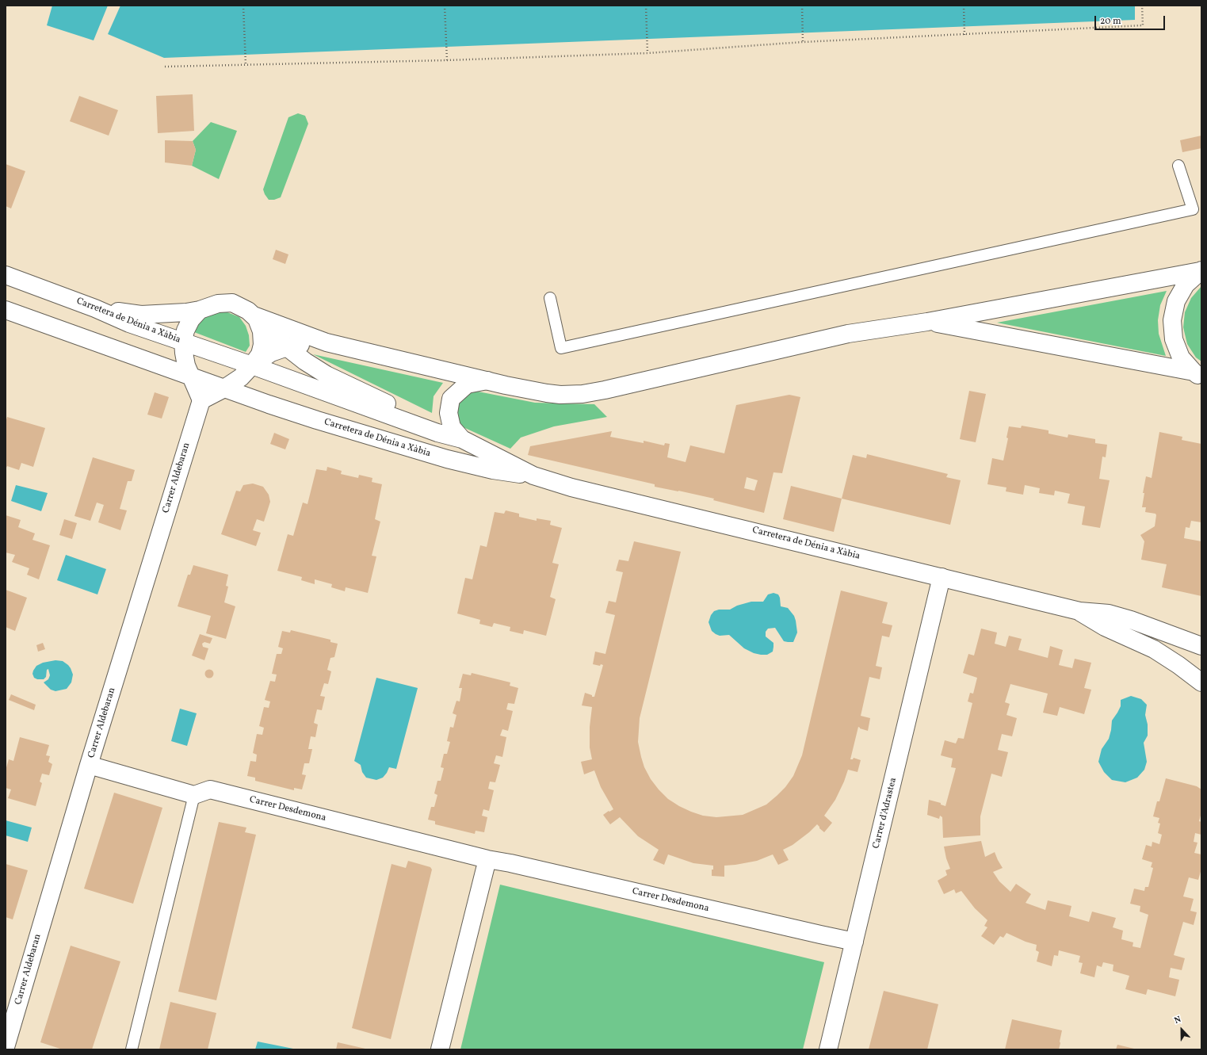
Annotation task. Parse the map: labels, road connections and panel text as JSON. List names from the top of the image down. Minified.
{"streets":{"street":["Carretera de Dénia a Xàbia","Carrer Aldebaran","Carrer Desdemona","Carrer d'Adrastea"]},"crossings":[["Carretera de Dénia a Xàbia","Carrer d'Adrastea"],["Carrer Desdemona","Carrer d'Adrastea"]],"scale_bar":"20 m","north":"top"}
